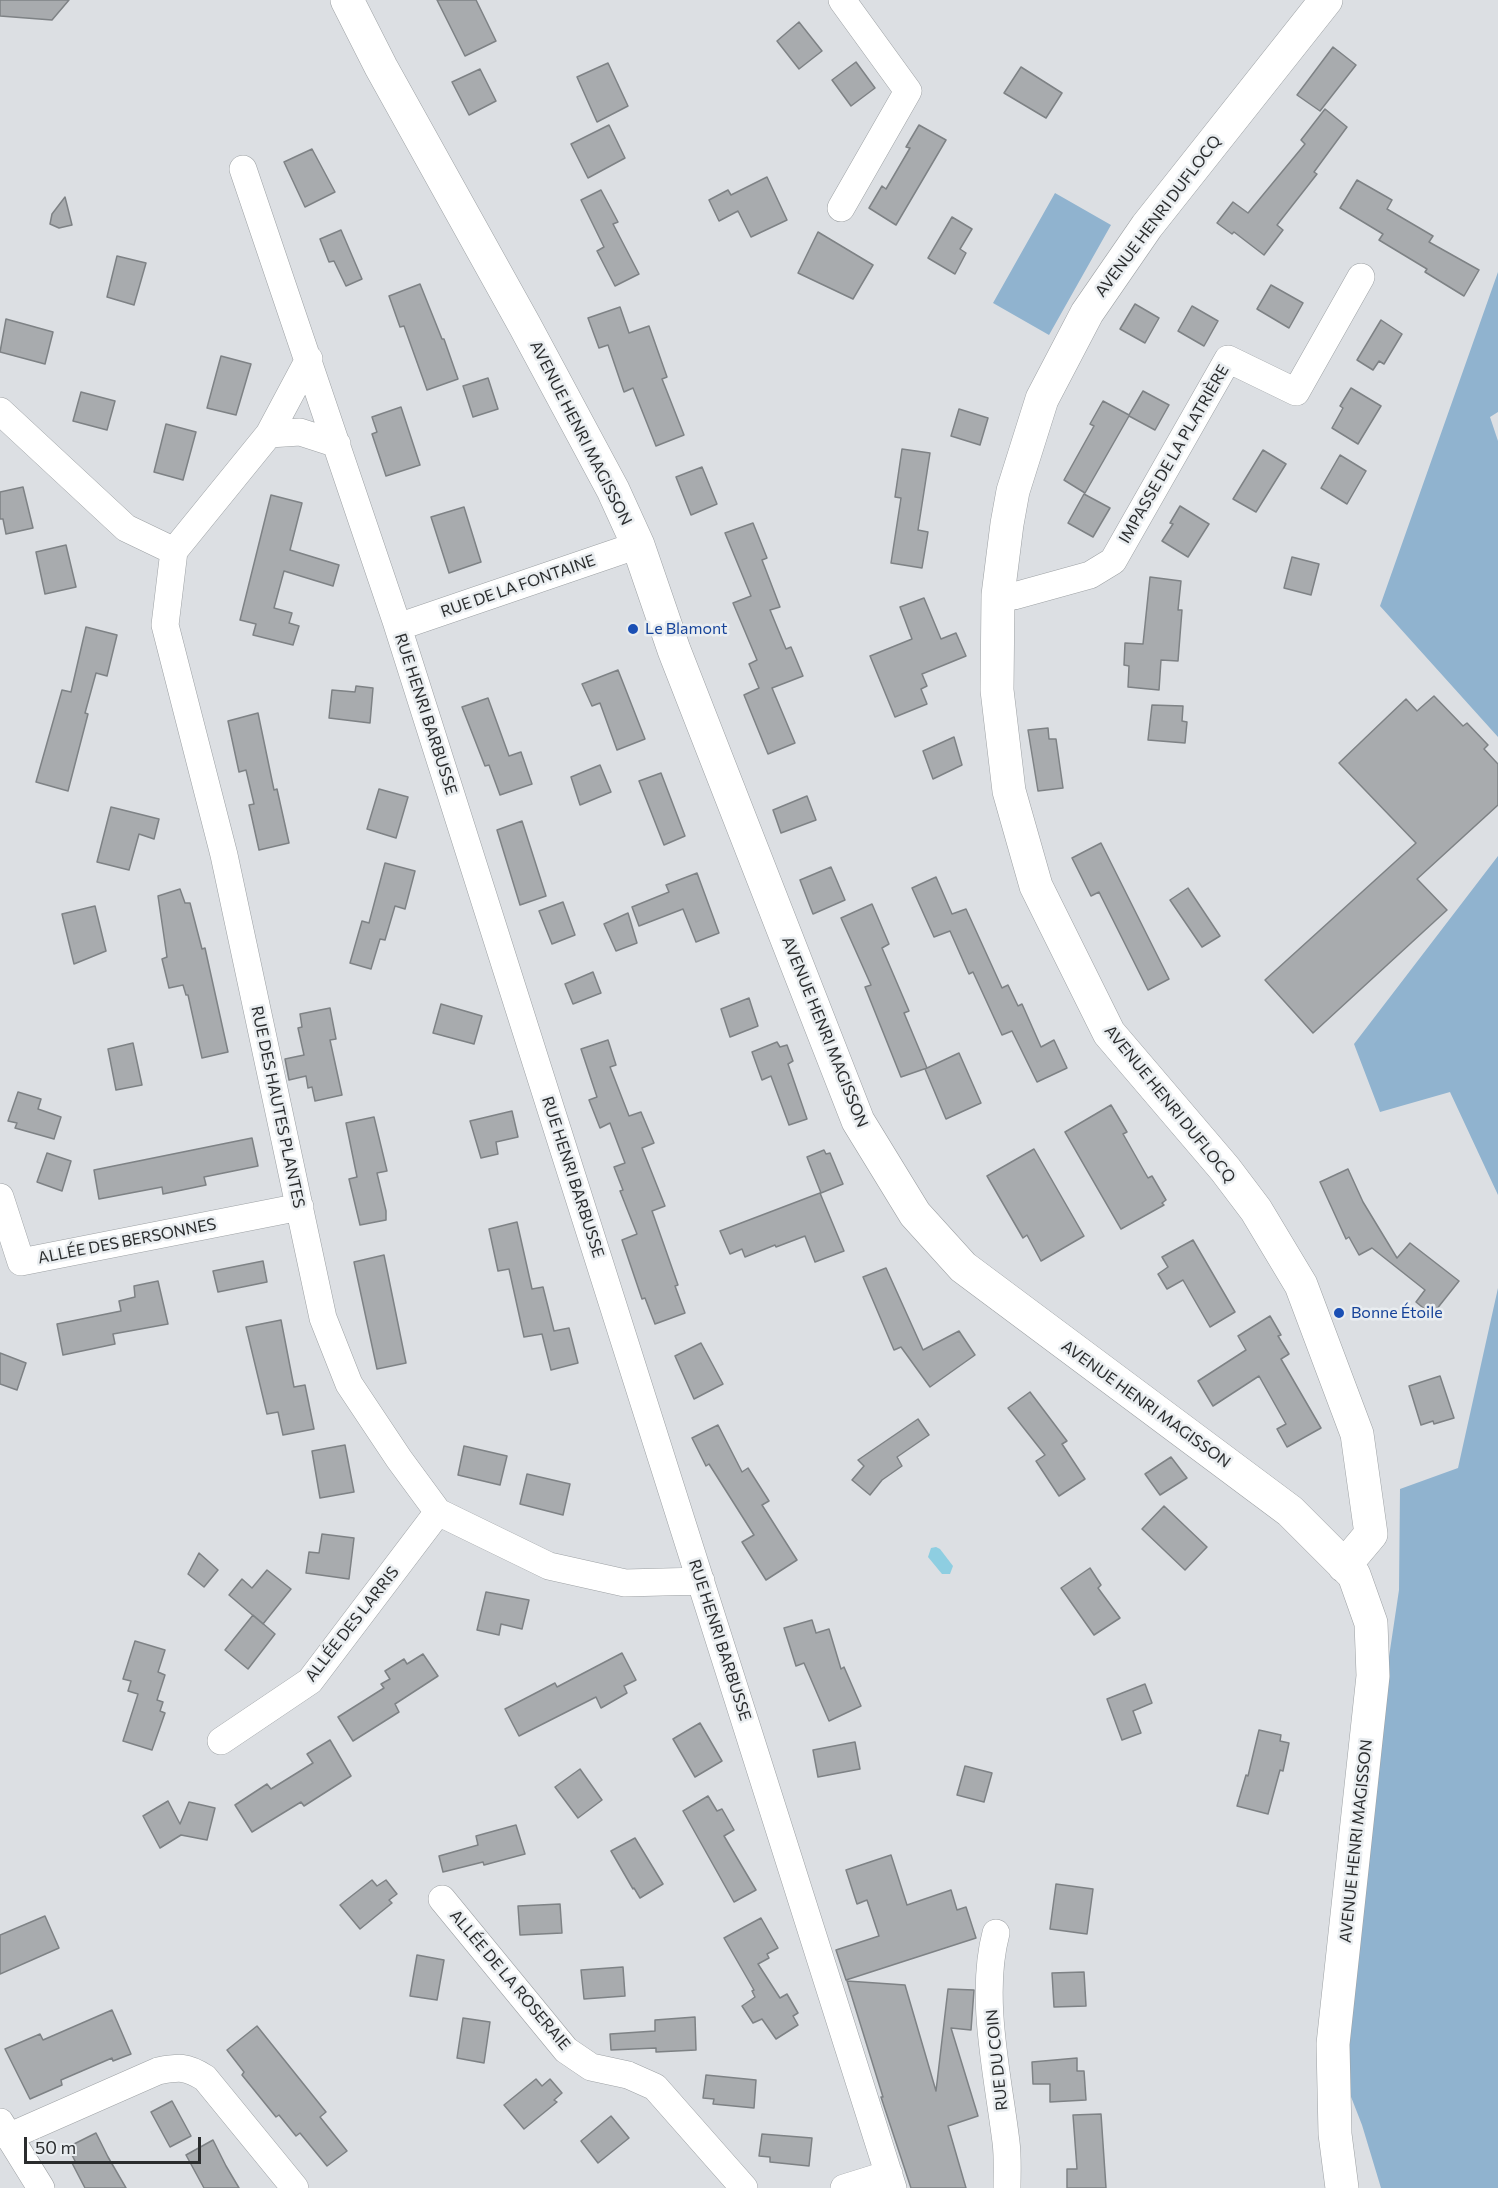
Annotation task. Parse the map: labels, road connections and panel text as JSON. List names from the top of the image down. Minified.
{"streets":{"main road":["AVENUE HENRI DUFLOCQ","AVENUE HENRI MAGISSON"],"street":["IMPASSE DE LA PLATRIÈRE","RUE DE LA FONTAINE","RUE HENRI BARBUSSE","RUE DES HAUTES PLANTES","ALLÉE DES BERSONNES","ALLÉE DES LARRIS","ALLÉE DE LA ROSERAIE","RUE DU COIN"]},"crossings":[["AVENUE HENRI DUFLOCQ","AVENUE HENRI MAGISSON"],["AVENUE HENRI DUFLOCQ","IMPASSE DE LA PLATRIÈRE"],["AVENUE HENRI MAGISSON","RUE DE LA FONTAINE"],["RUE DE LA FONTAINE","RUE HENRI BARBUSSE"],["RUE HENRI BARBUSSE","RUE DES HAUTES PLANTES"],["RUE DES HAUTES PLANTES","ALLÉE DES BERSONNES"],["RUE DES HAUTES PLANTES","ALLÉE DES LARRIS"]],"places":["Le Blamont","Bonne Étoile"],"scale_bar":"50 m"}
